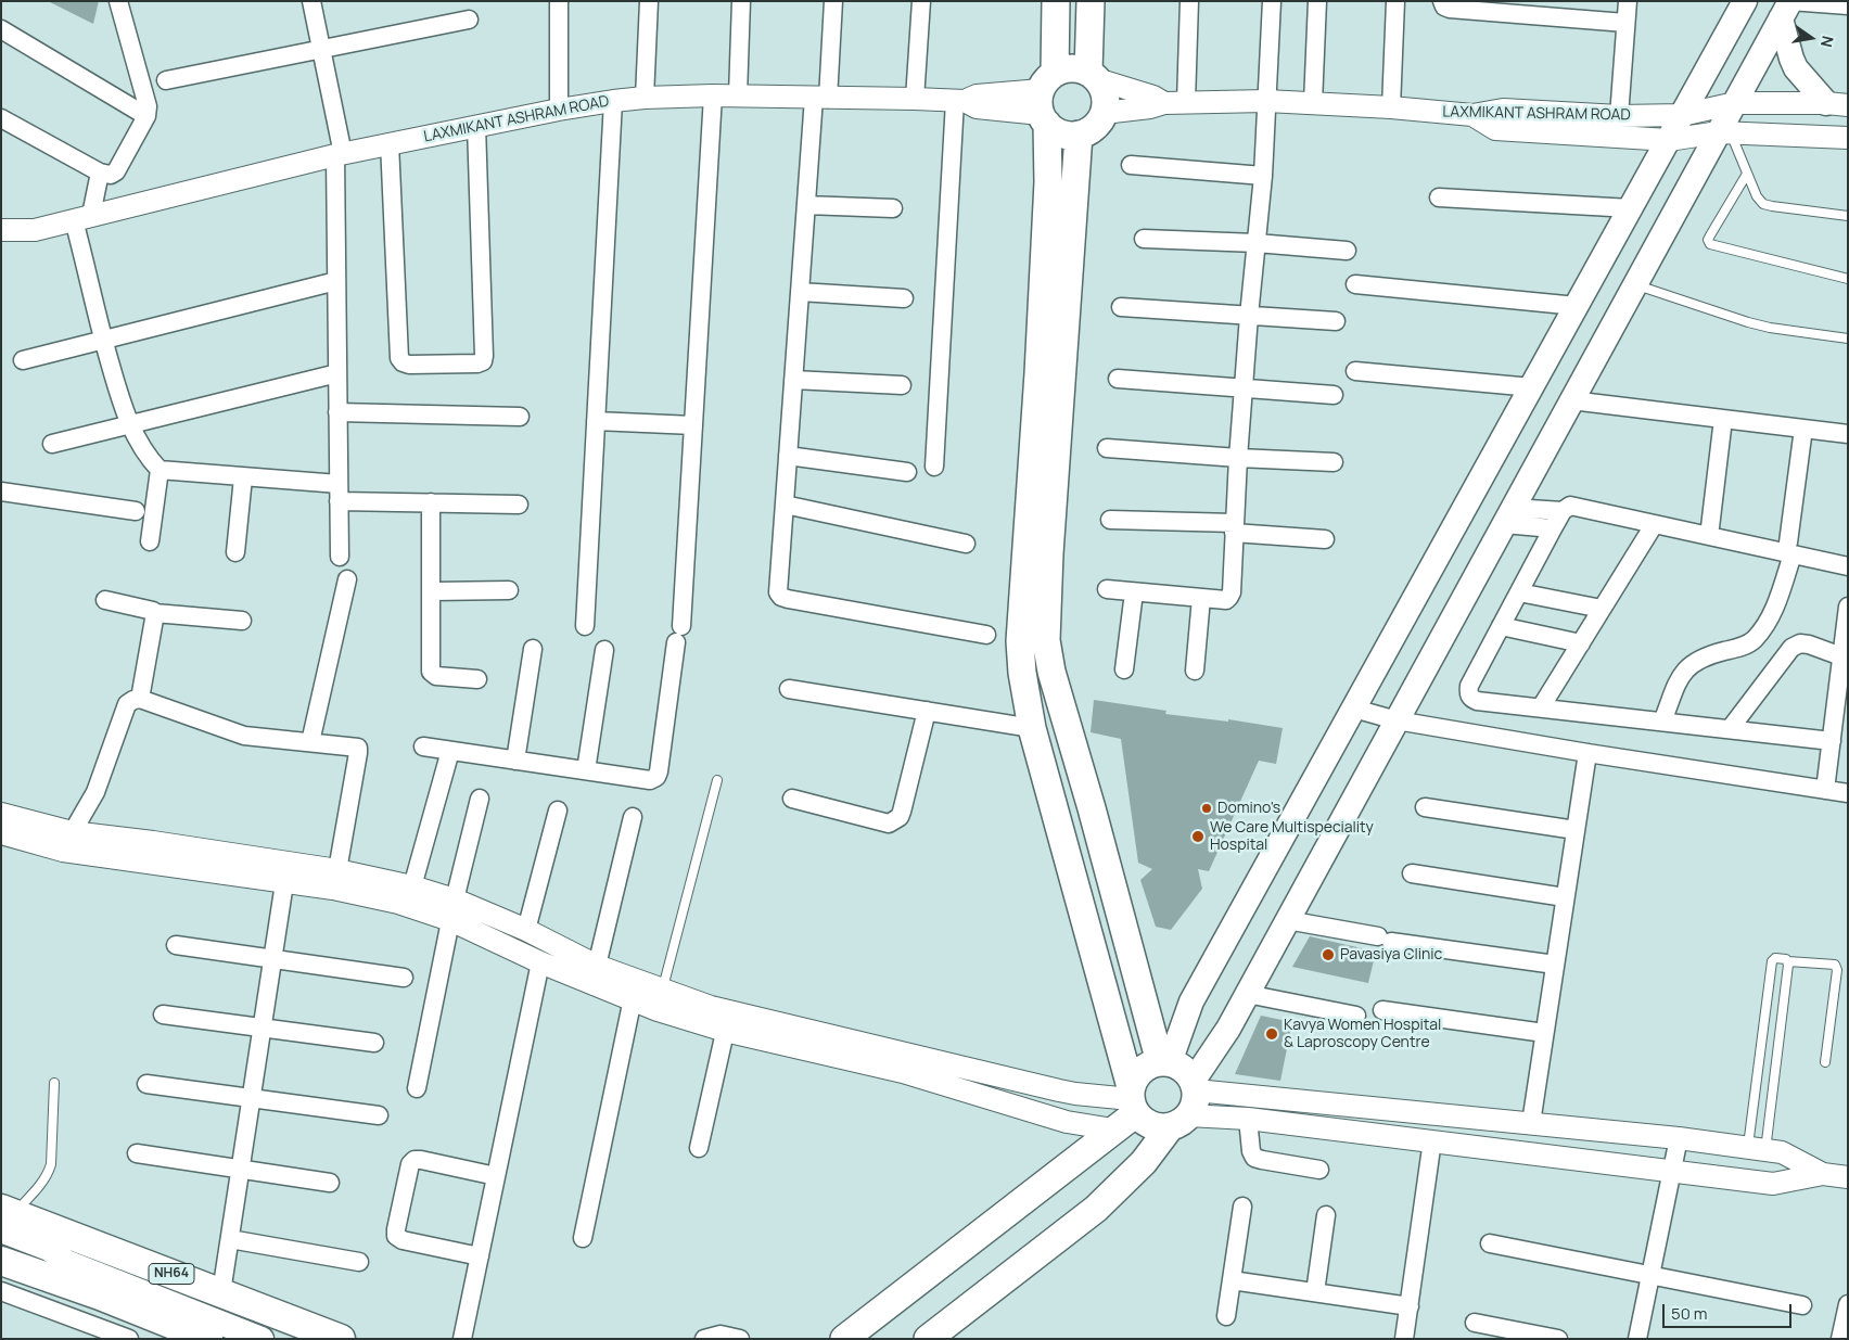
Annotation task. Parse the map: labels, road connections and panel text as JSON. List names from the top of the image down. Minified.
{"streets":{"highway":["NH64"],"street":["LAXMIKANT ASHRAM ROAD"]},"places":["Domino's","We Care Multispeciality Hospital","Pavasiya Clinic","Kavya Women Hospital & Laproscopy Centre"],"scale_bar":"50 m","north":"right"}
